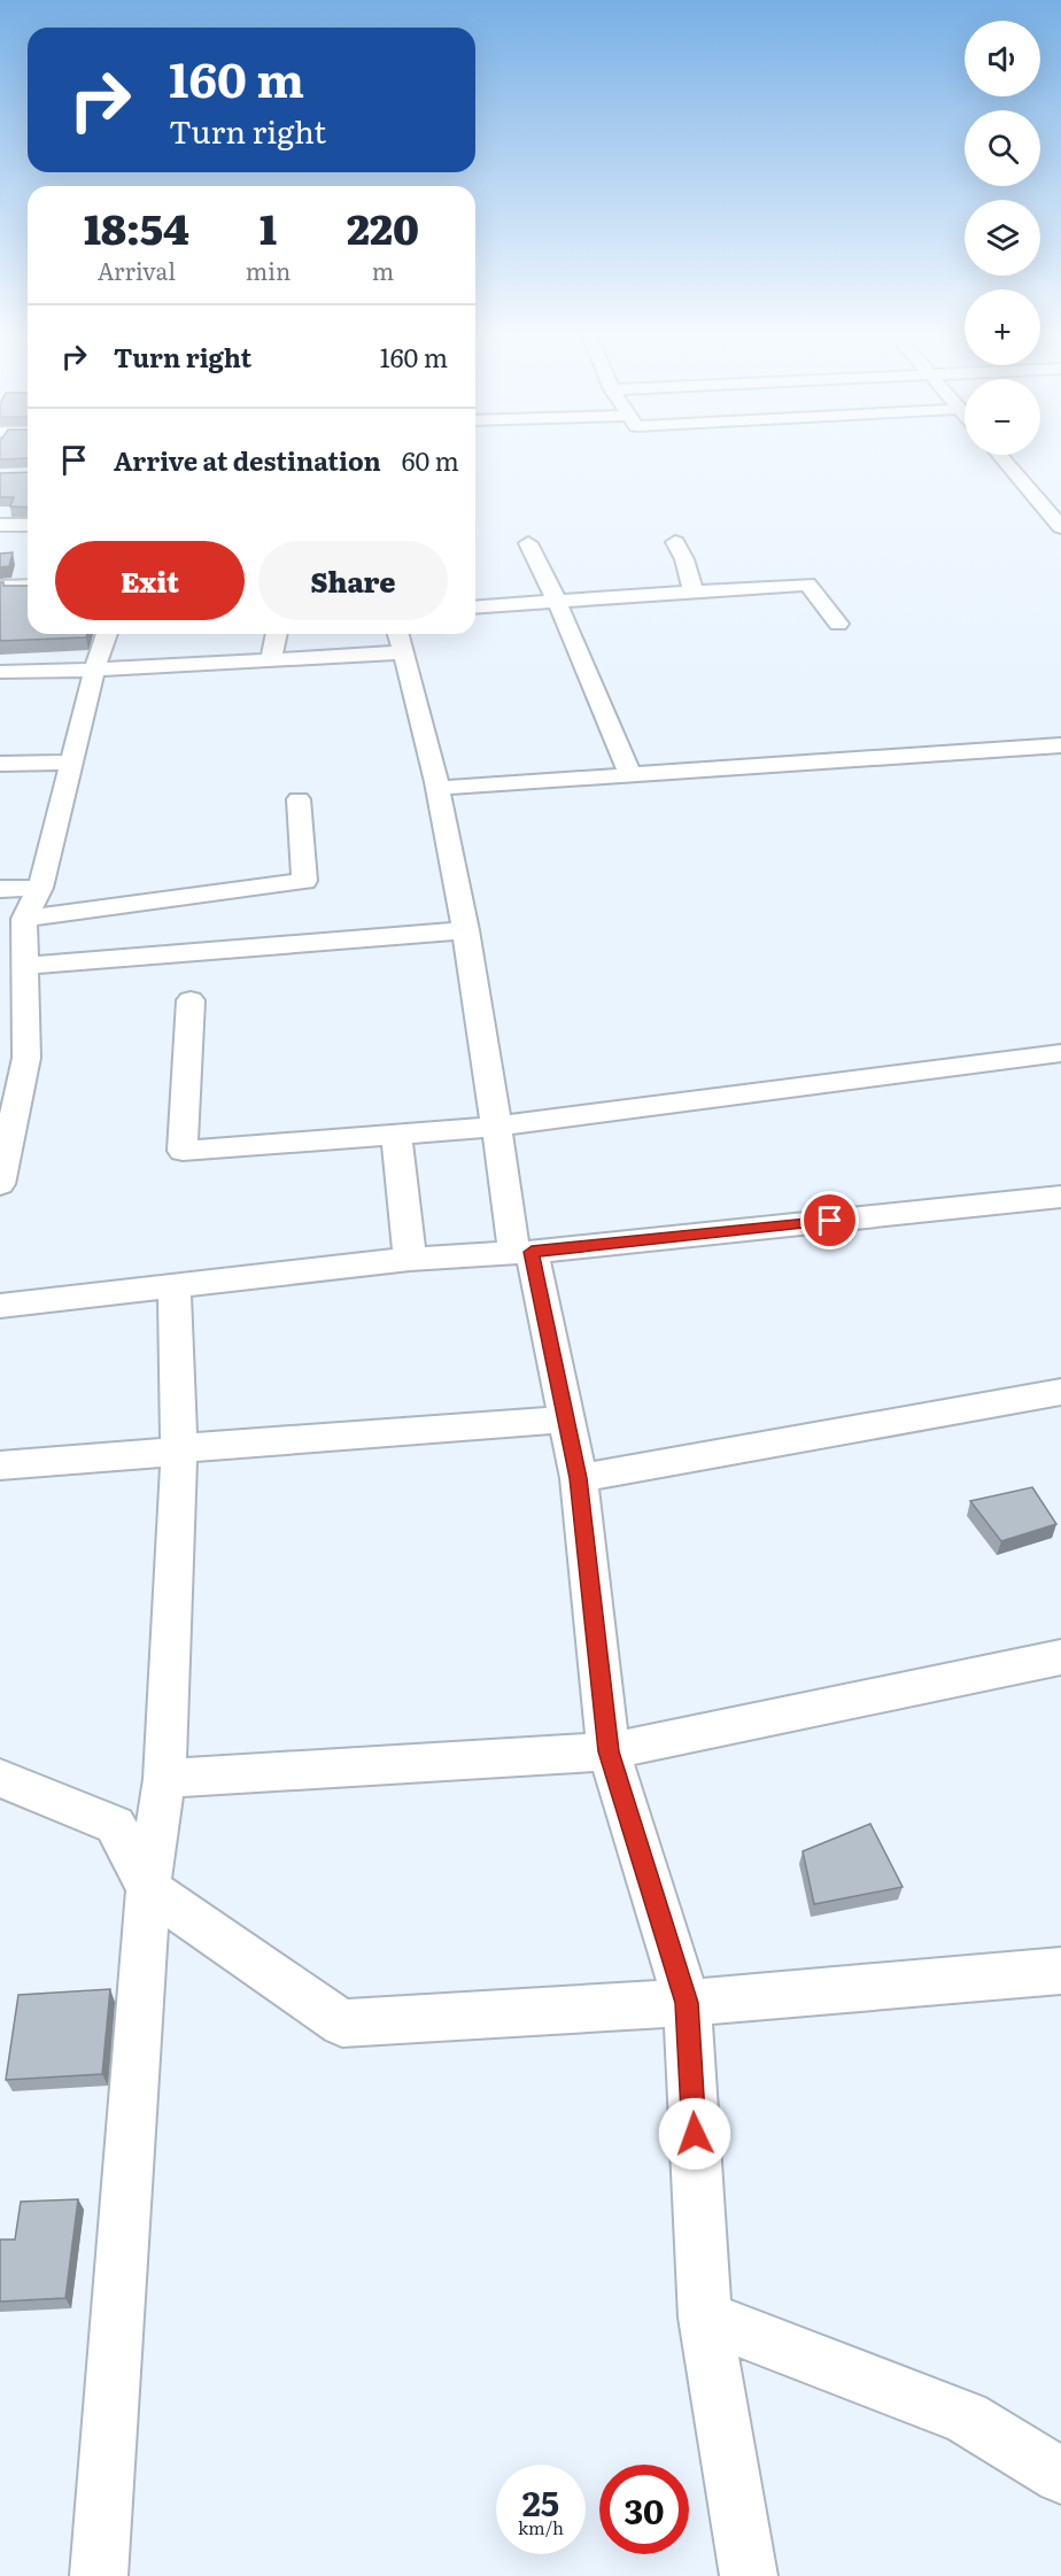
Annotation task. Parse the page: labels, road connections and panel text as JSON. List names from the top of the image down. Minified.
{"page":{"map_buttons":["+","−"],"turn":["160 m","Turn right"],"eta":["18:54","Arrival","1","min","220","m"],"list":[{"name":"Turn right","value":"160 m"},{"name":"Arrive at destination","value":"60 m"}],"buttons":["Exit","Share"],"speed":"25 km/h","limit":"30"}}
